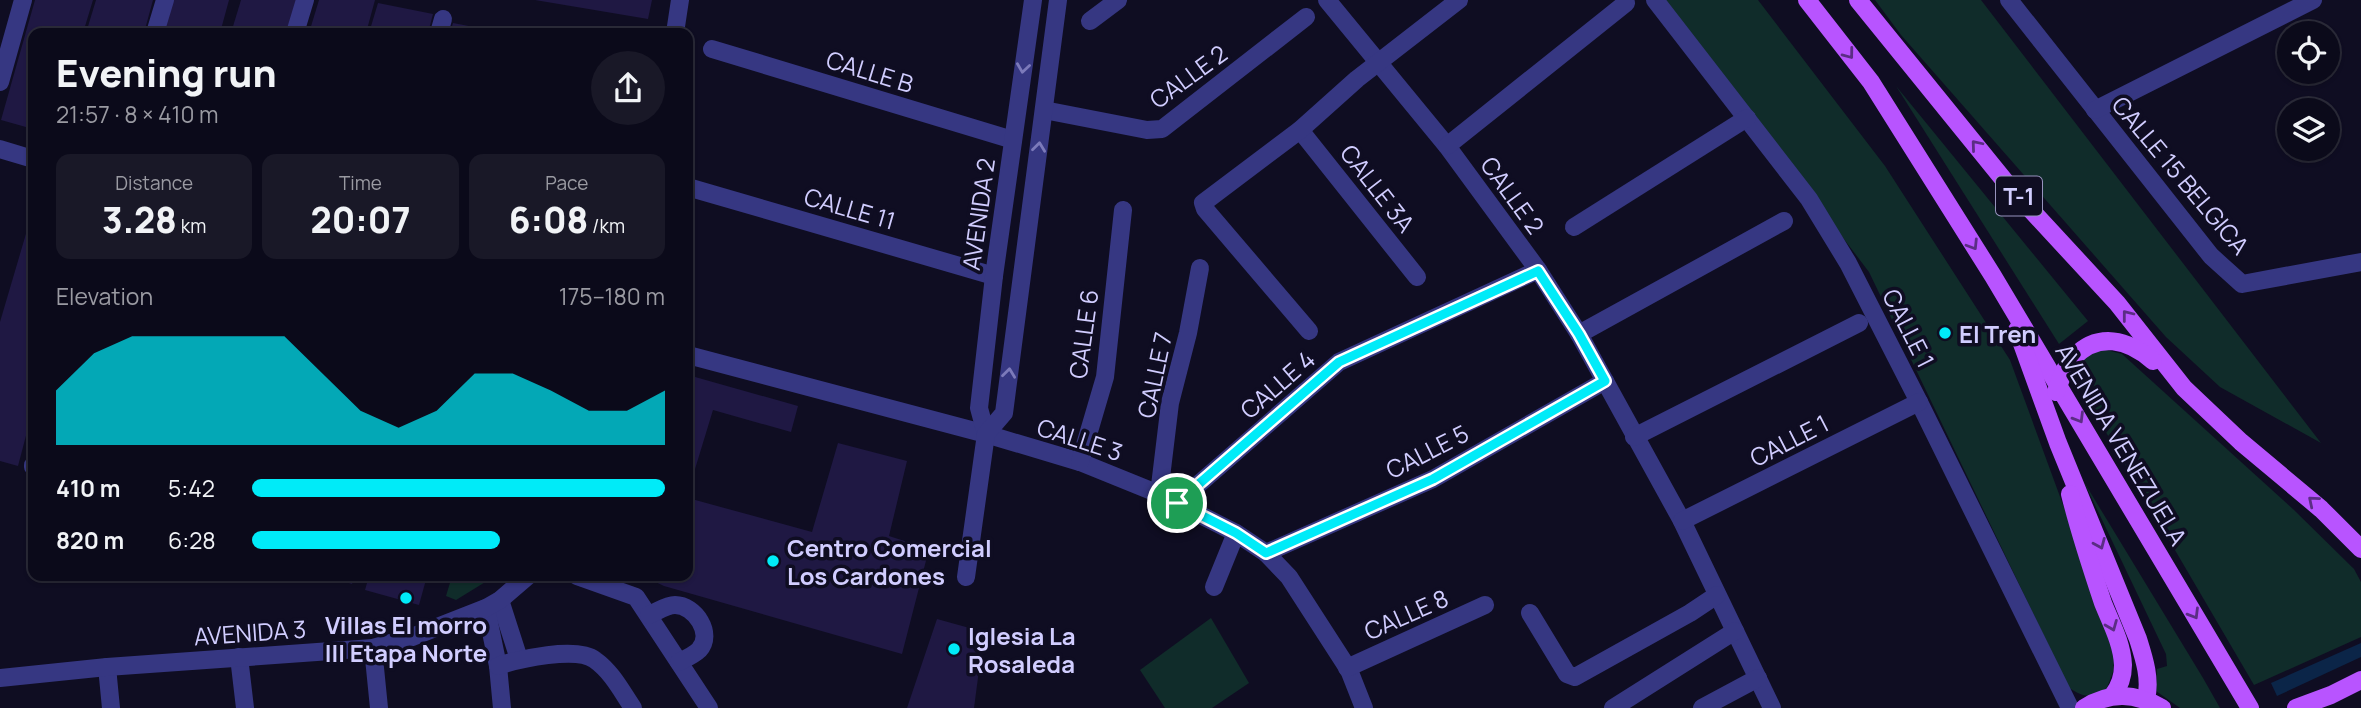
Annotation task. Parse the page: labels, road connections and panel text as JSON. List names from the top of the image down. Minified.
{"streets":{"main road":["T-1","AVENIDA VENEZUELA"],"street":["CALLE B","CALLE 2","CALLE 15 BELGICA","CALLE 3A","CALLE 11","AVENIDA 2","CALLE 1","CALLE 6","CALLE 7","CALLE 4","CALLE 3","CALLE 5","CALLE 8","AVENIDA 3"]},"crossings":[["CALLE B","AVENIDA 2"],["CALLE 2","CALLE 1"],["CALLE 2","CALLE 4"],["CALLE 2","CALLE 5"],["CALLE 11","AVENIDA 2"],["AVENIDA 2","CALLE 3"],["CALLE 6","CALLE 3"],["CALLE 7","CALLE 3"],["CALLE 4","CALLE 3"],["CALLE 3","CALLE 5"],["CALLE 3","CALLE 8"]],"places":["El Tren","Centro Comercial Los Cardones","Villas El morro III Etapa Norte","Iglesia La Rosaleda"],"page":{"heading":["Evening run","21:57 · 8 × 410 m"],"stats":[["Distance","3.28 km"],["Time","20:07"],["Pace","6:08 /km"]],"chart":["Elevation","175–180 m"],"list":[{"name":"410 m","note":"5:42"},{"name":"820 m","note":"6:28"}]}}
